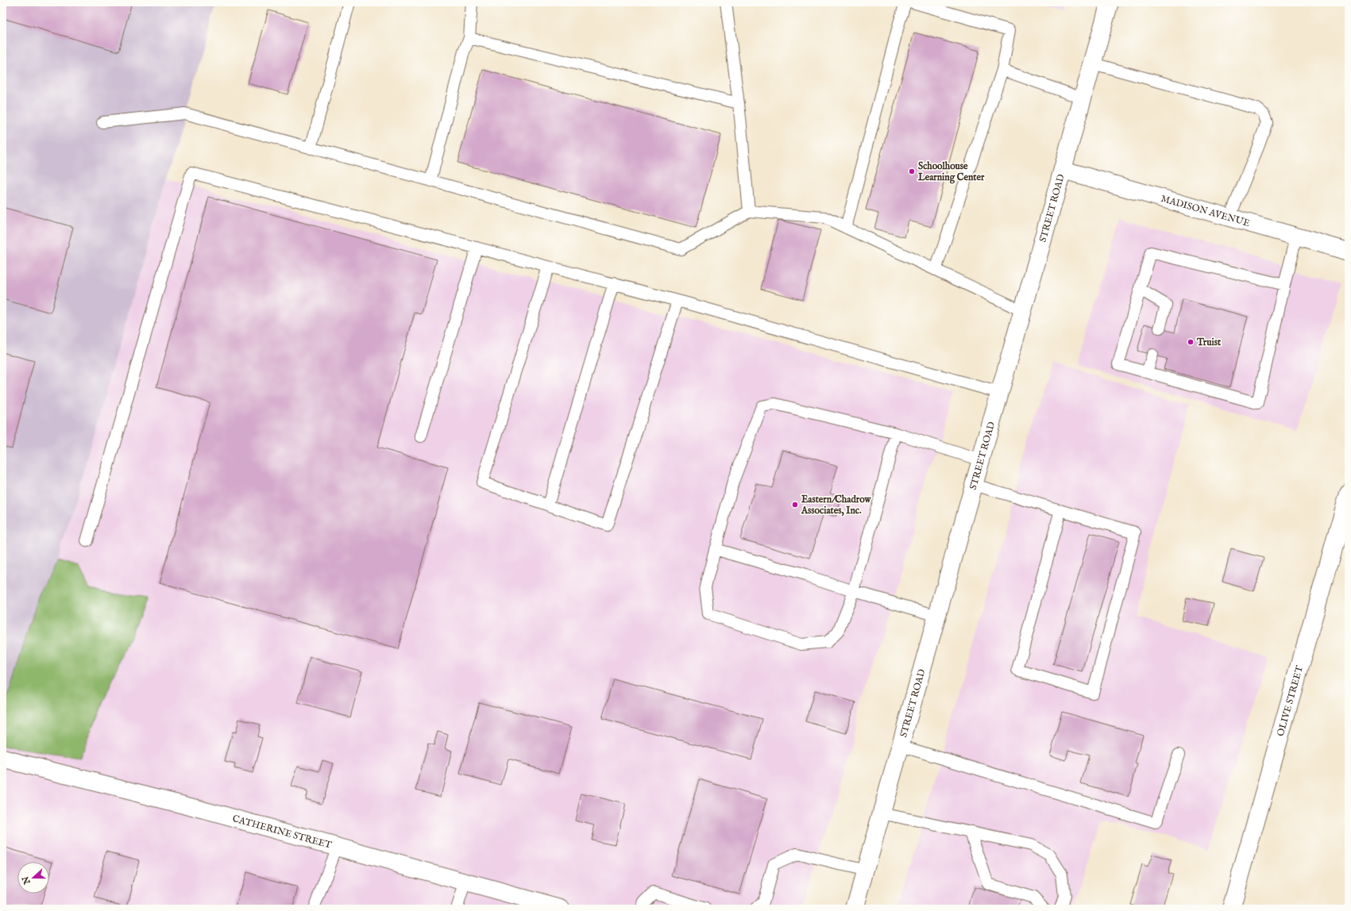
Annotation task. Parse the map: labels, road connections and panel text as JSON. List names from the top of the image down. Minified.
{"streets":{"street":["STREET ROAD","MADISON AVENUE","OLIVE STREET","CATHERINE STREET"]},"crossings":[["STREET ROAD","MADISON AVENUE"]],"places":["Schoolhouse Learning Center","Truist","Eastern/Chadrow Associates, Inc."],"north":"left"}
